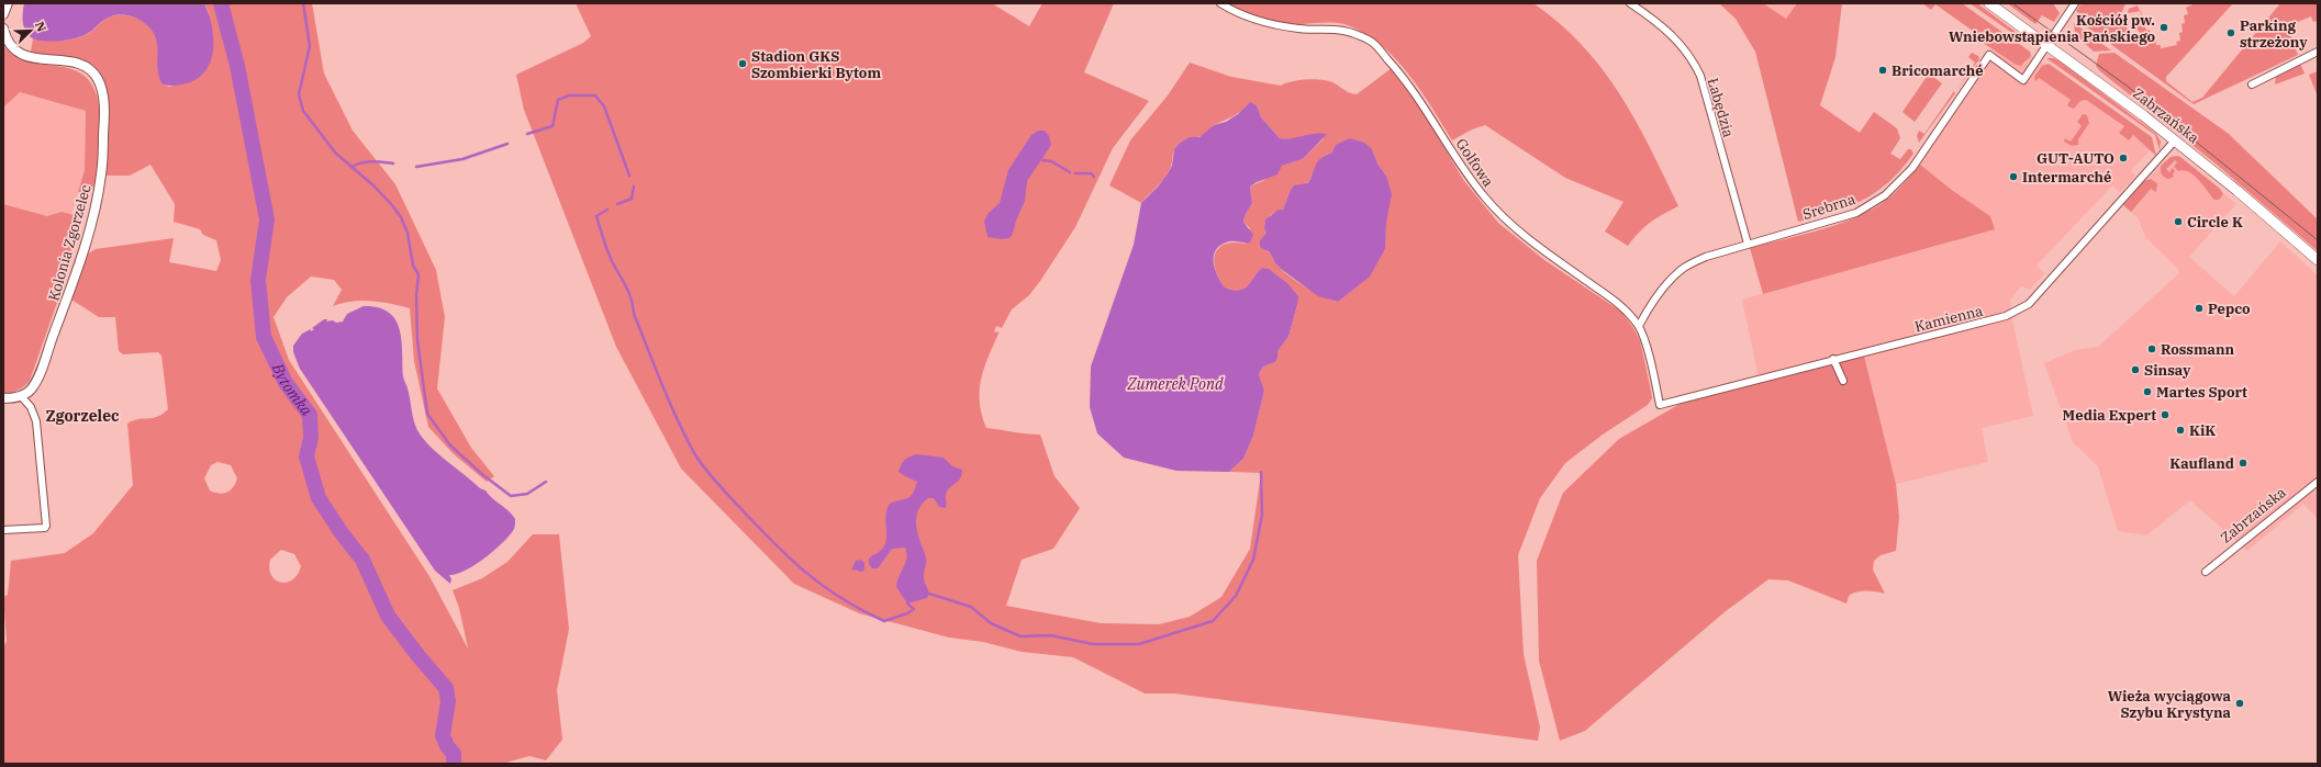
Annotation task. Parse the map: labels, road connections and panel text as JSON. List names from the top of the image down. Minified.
{"streets":{"main road":["Zabrzańska"],"street":["Łabędzia","Golfowa","Srebrna","Kolonia Zgorzelec","Kamienna"]},"crossings":[["Łabędzia","Srebrna"],["Zabrzańska","Srebrna"],["Zabrzańska","Kamienna"],["Golfowa","Srebrna"],["Golfowa","Kamienna"]],"districts":["Zgorzelec"],"water":["Zumerek Pond","Bytomka"],"places":["Kościół pw. Wniebowstąpienia Pańskiego","Parking strzeżony","Stadion GKS Szombierki Bytom","Bricomarché","GUT-AUTO","Intermarché","Circle K","Pepco","Rossmann","Sinsay","Martes Sport","Media Expert","KiK","Kaufland","Wieża wyciągowa Szybu Krystyna"],"north":"top right"}
